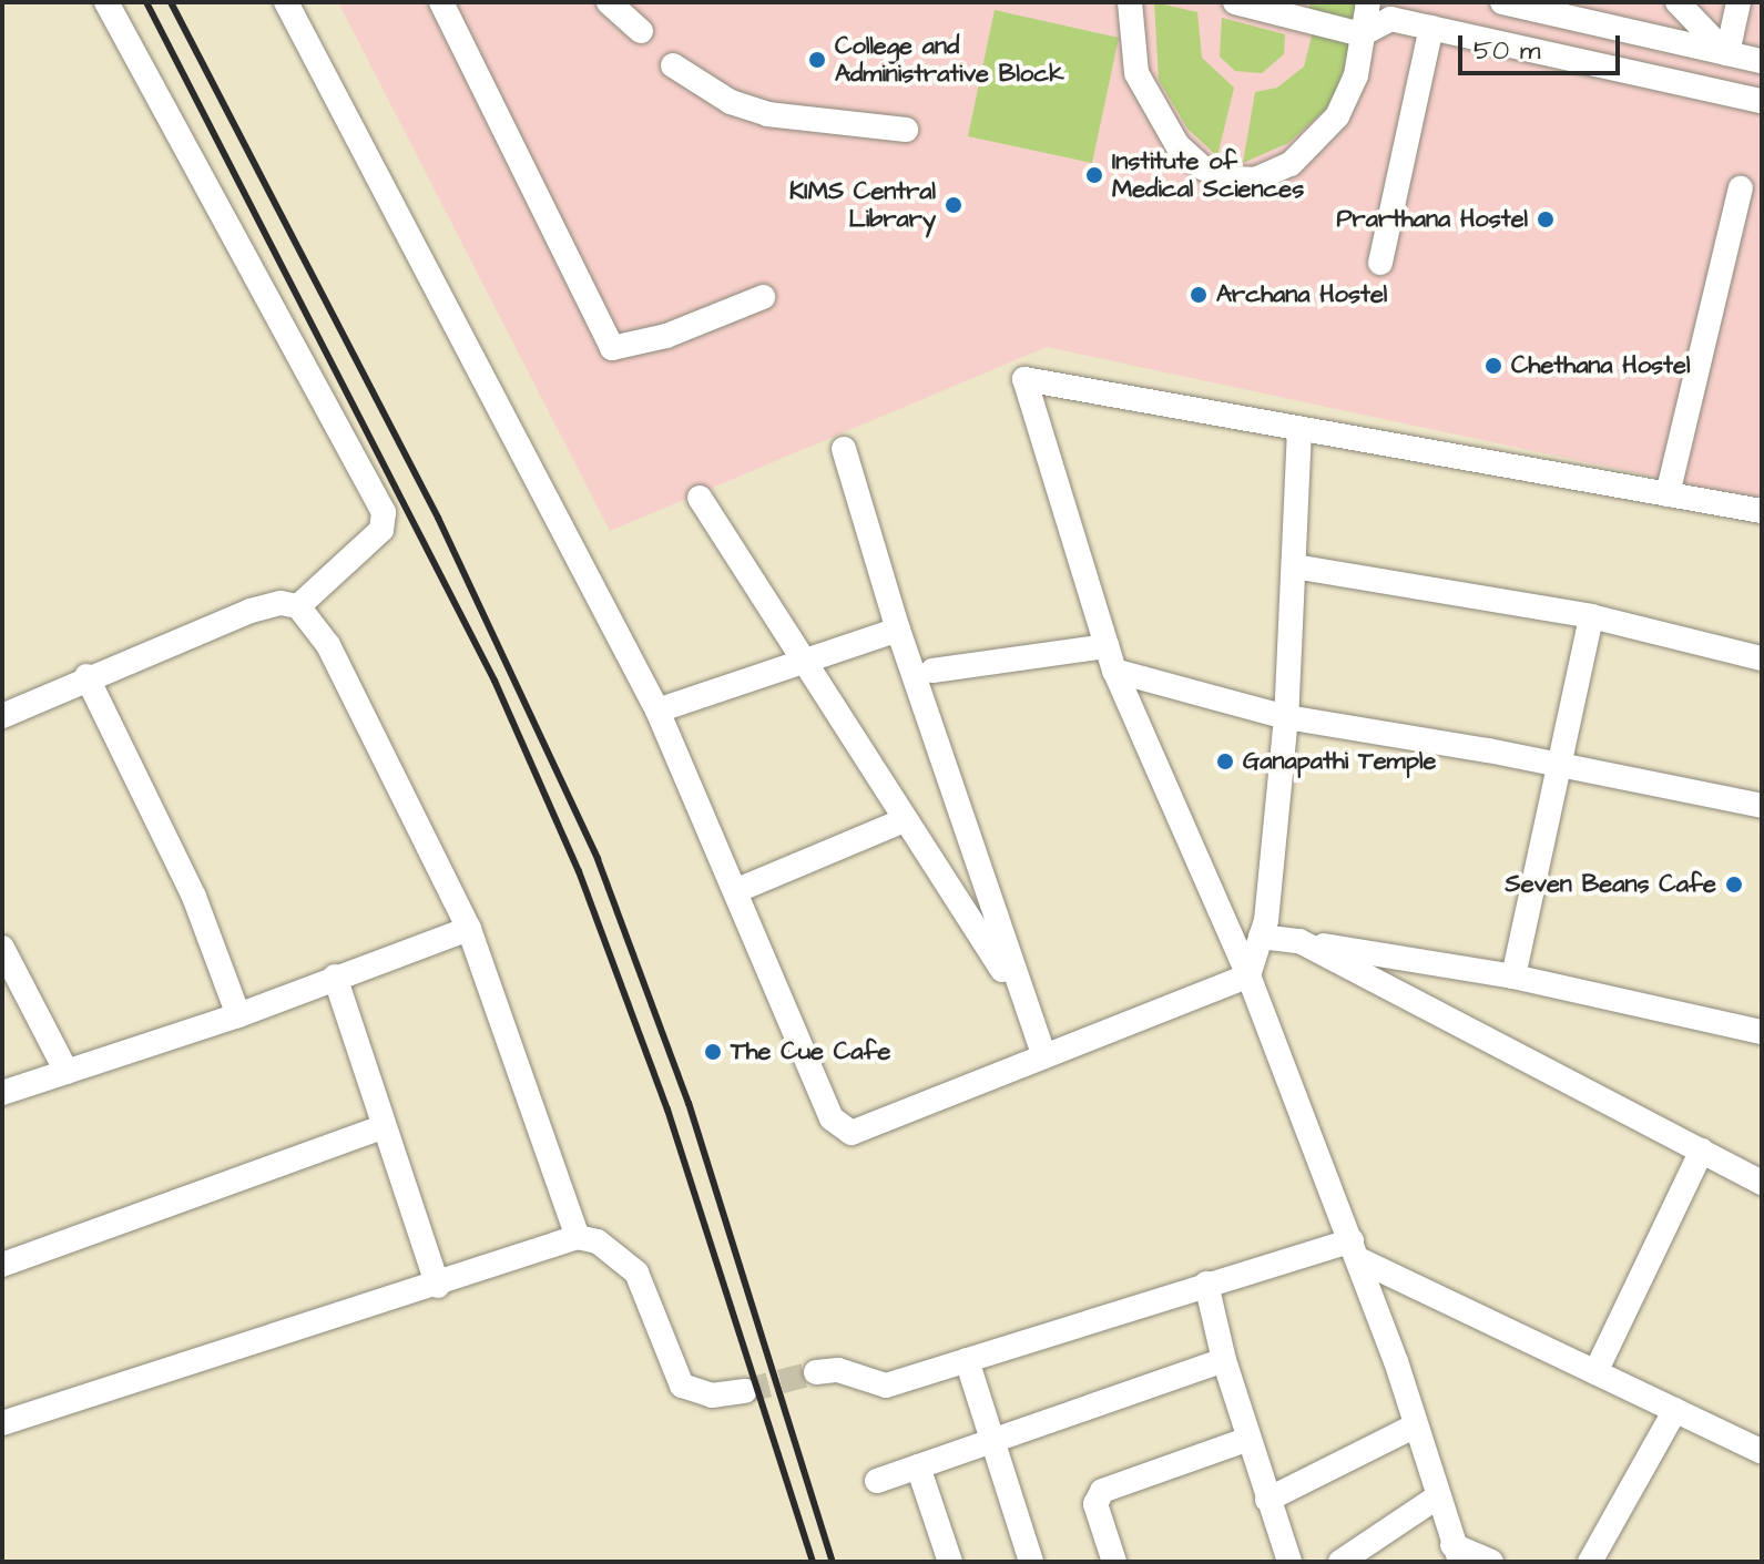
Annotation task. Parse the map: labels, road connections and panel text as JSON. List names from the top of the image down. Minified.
{"places":["College and Administrative Block","Institute of Medical Sciences","KIMS Central Library","Prarthana Hostel","Archana Hostel","Chethana Hostel","Ganapathi Temple","Seven Beans Cafe","The Cue Cafe"],"scale_bar":"50 m"}
